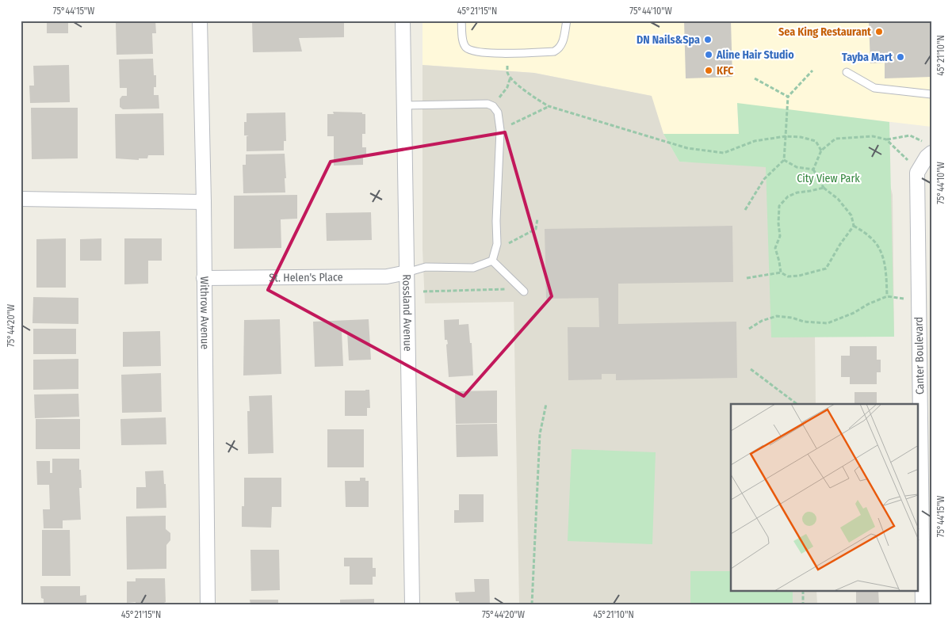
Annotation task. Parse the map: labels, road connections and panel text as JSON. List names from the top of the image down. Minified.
{"streets":{"street":["St. Helen's Place","Withrow Avenue","Rossland Avenue","Canter Boulevard"]},"crossings":[["St. Helen's Place","Withrow Avenue"],["St. Helen's Place","Rossland Avenue"]],"parks":["City View Park"],"places":["Sea King Restaurant","DN Nails&Spa","Aline Hair Studio","Tayba Mart","KFC"],"coordinates":["75°44'15\"W","45°21'15\"N","75°44'10\"W","45°21'10\"N","75°44'20\"W"]}
